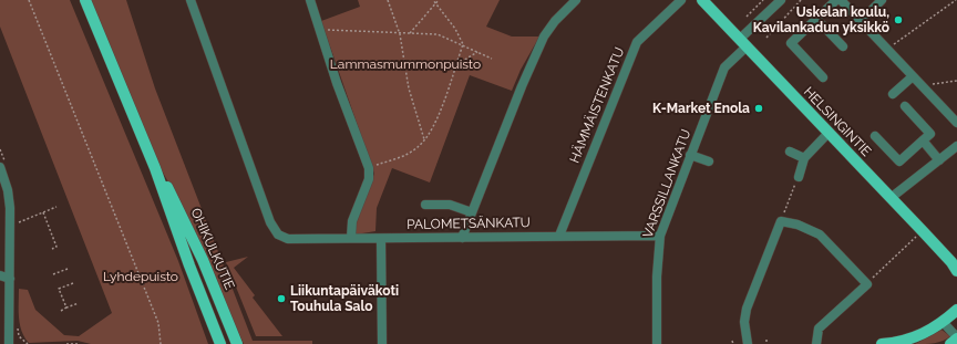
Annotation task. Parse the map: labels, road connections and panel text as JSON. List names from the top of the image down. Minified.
{"streets":{"main road":["HELSINGINTIE","OHIKULKUTIE"],"street":["HÄMMÄISTENKATU","VARSSILLANKATU","PALOMETSÄNKATU"]},"crossings":[["HÄMMÄISTENKATU","PALOMETSÄNKATU"],["HELSINGINTIE","VARSSILLANKATU"],["VARSSILLANKATU","PALOMETSÄNKATU"]],"parks":["Lammasmummonpuisto","Lyhdepuisto"],"places":["Uskelan koulu, Kavilankadun yksikkö","K-Market Enola","Liikuntapäiväkoti Touhula Salo"]}
